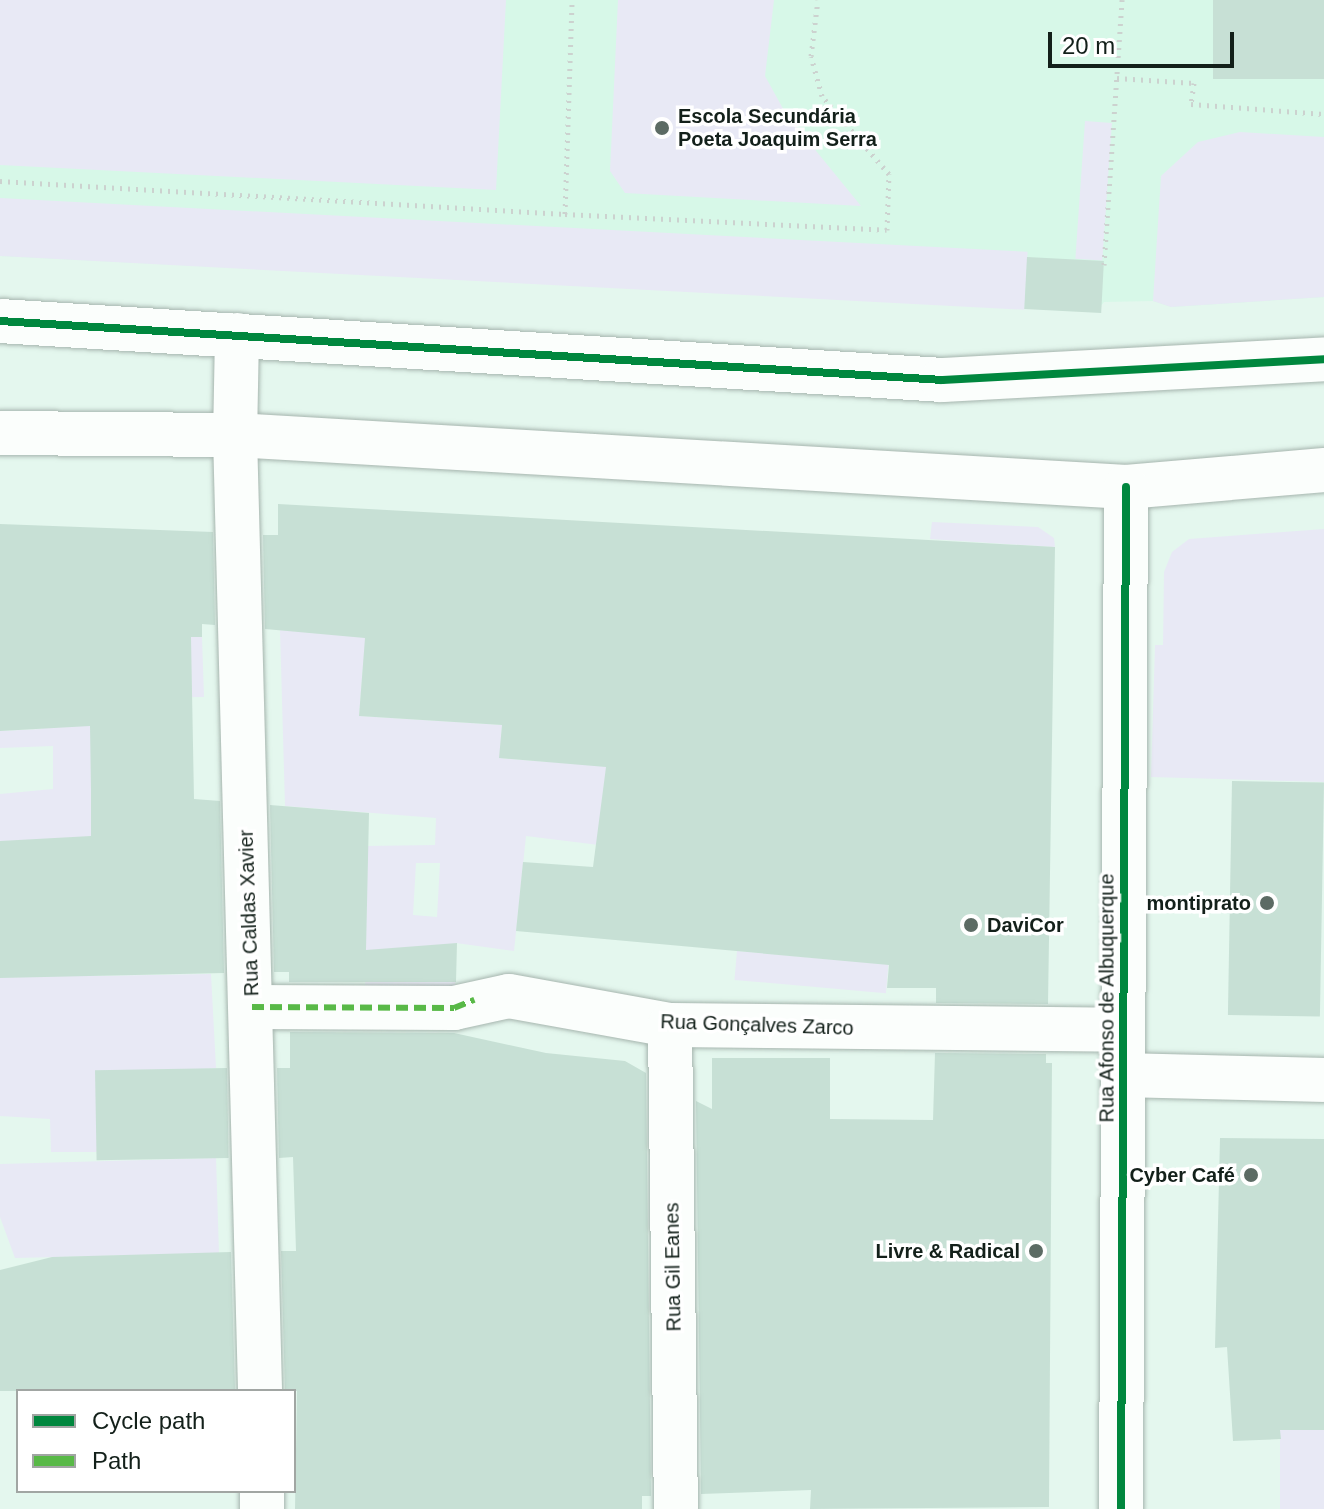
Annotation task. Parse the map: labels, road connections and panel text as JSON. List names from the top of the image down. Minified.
{"streets":{"street":["Rua Caldas Xavier","Rua Afonso de Albuquerque","Rua Gonçalves Zarco","Rua Gil Eanes"]},"crossings":[["Rua Caldas Xavier","Rua Gonçalves Zarco"],["Rua Afonso de Albuquerque","Rua Gonçalves Zarco"],["Rua Gonçalves Zarco","Rua Gil Eanes"]],"places":["Escola Secundária Poeta Joaquim Serra","montiprato","DaviCor","Cyber Café","Livre & Radical"],"legend":["Cycle path","Path"],"scale_bar":"20 m"}
